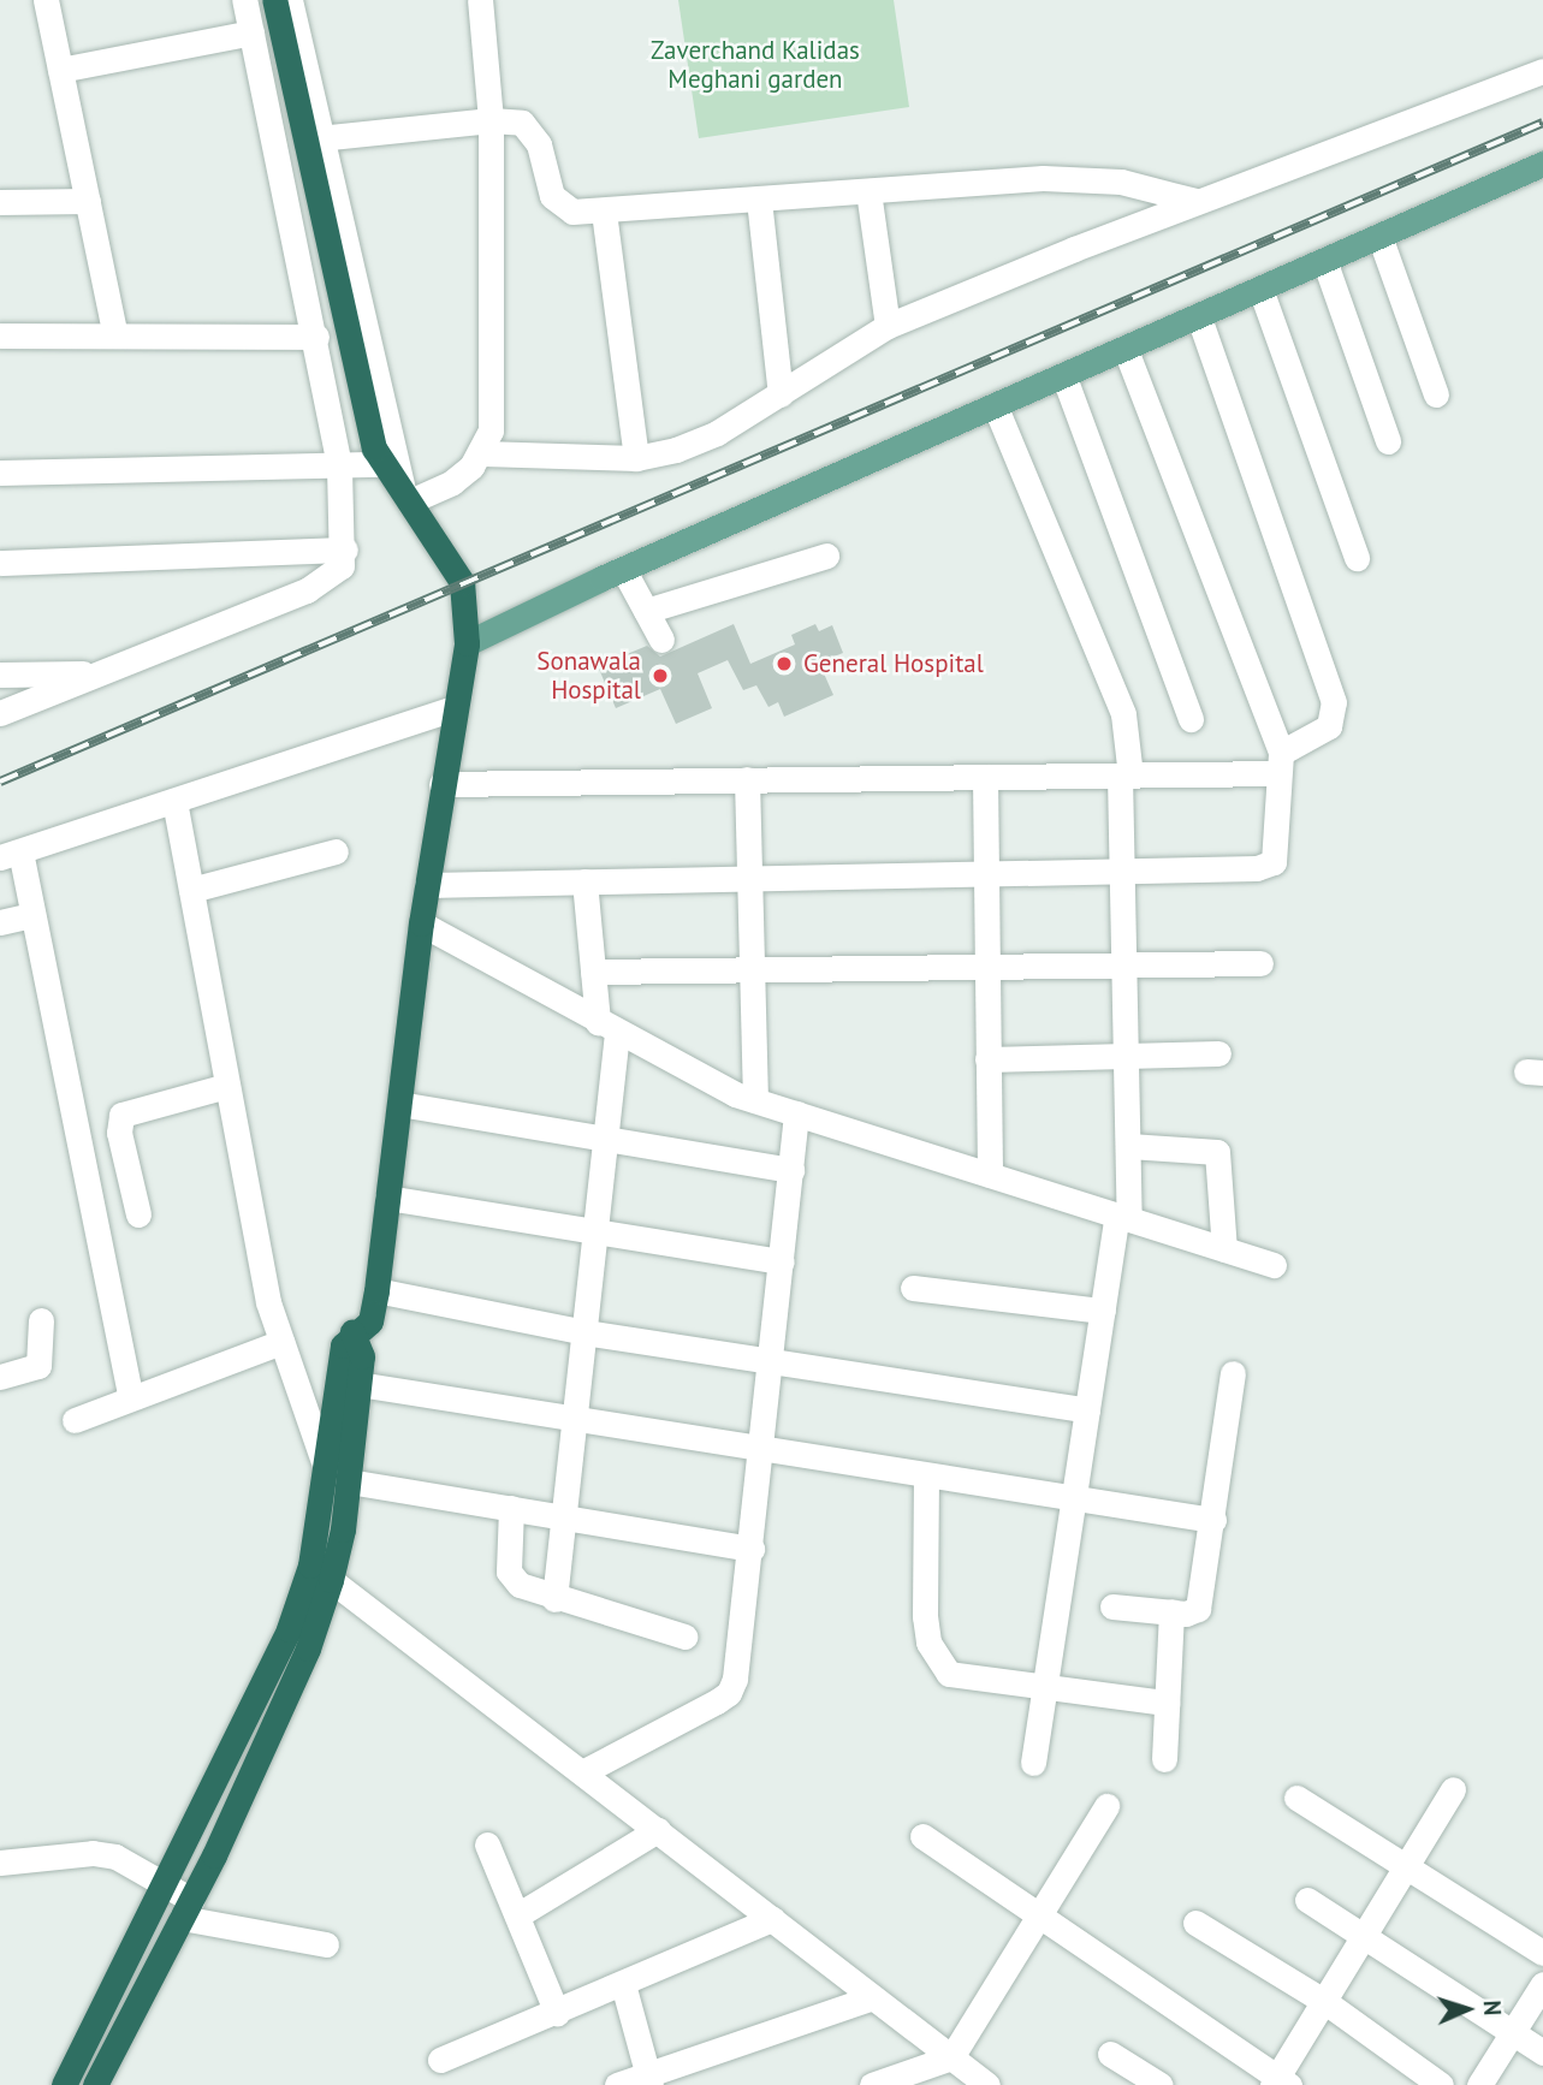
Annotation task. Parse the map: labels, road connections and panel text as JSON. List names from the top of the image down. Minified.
{"parks":["Zaverchand Kalidas Meghani garden"],"places":["General Hospital","Sonawala Hospital"],"north":"right"}
